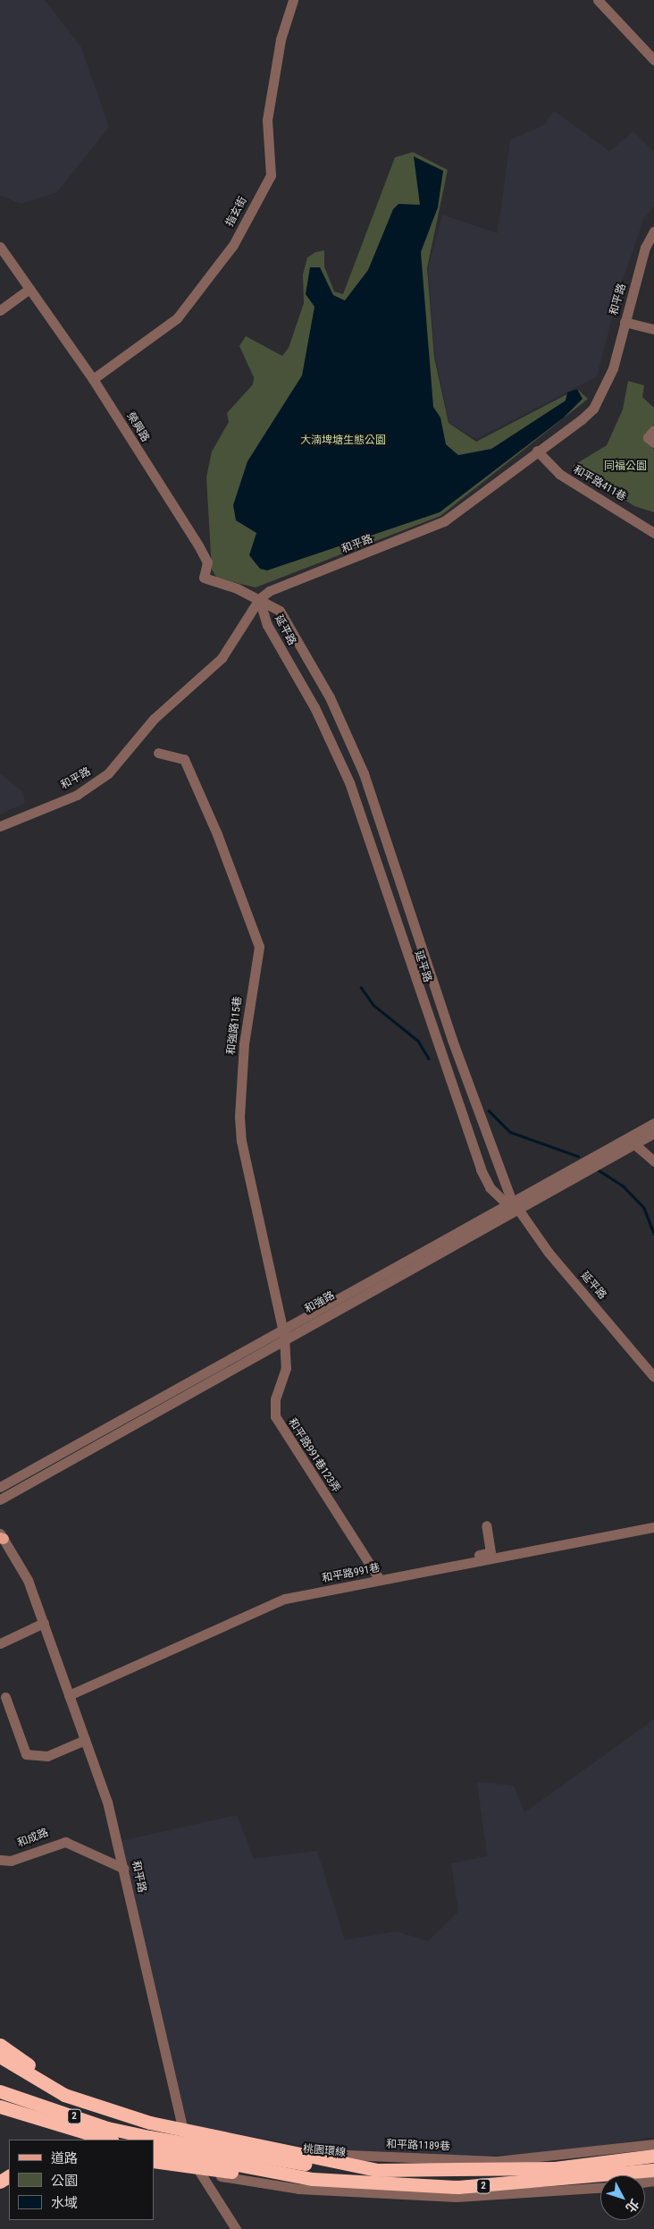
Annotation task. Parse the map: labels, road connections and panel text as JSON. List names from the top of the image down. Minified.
{"streets":{"highway":["2","桃園環線"],"street":["指玄街","和平路","榮興路","和平路411巷","延平路","和強路115巷","和強路","和平路991巷123弄","和平路991巷","和成路","和平路1189巷"]},"crossings":[["指玄街","榮興路"],["和平路","榮興路"],["和平路","和平路411巷"],["和平路","延平路"],["和平路","和平路991巷"],["和平路","和成路"],["和平路","和平路1189巷"],["榮興路","延平路"],["延平路","和強路"],["和強路115巷","和強路"],["和強路115巷","和平路991巷123弄"],["和強路","和平路991巷123弄"],["和平路991巷123弄","和平路991巷"]],"parks":["大湳埤塘生態公園","同福公園"],"legend":["道路","公園","水域"],"north":"bottom right"}
